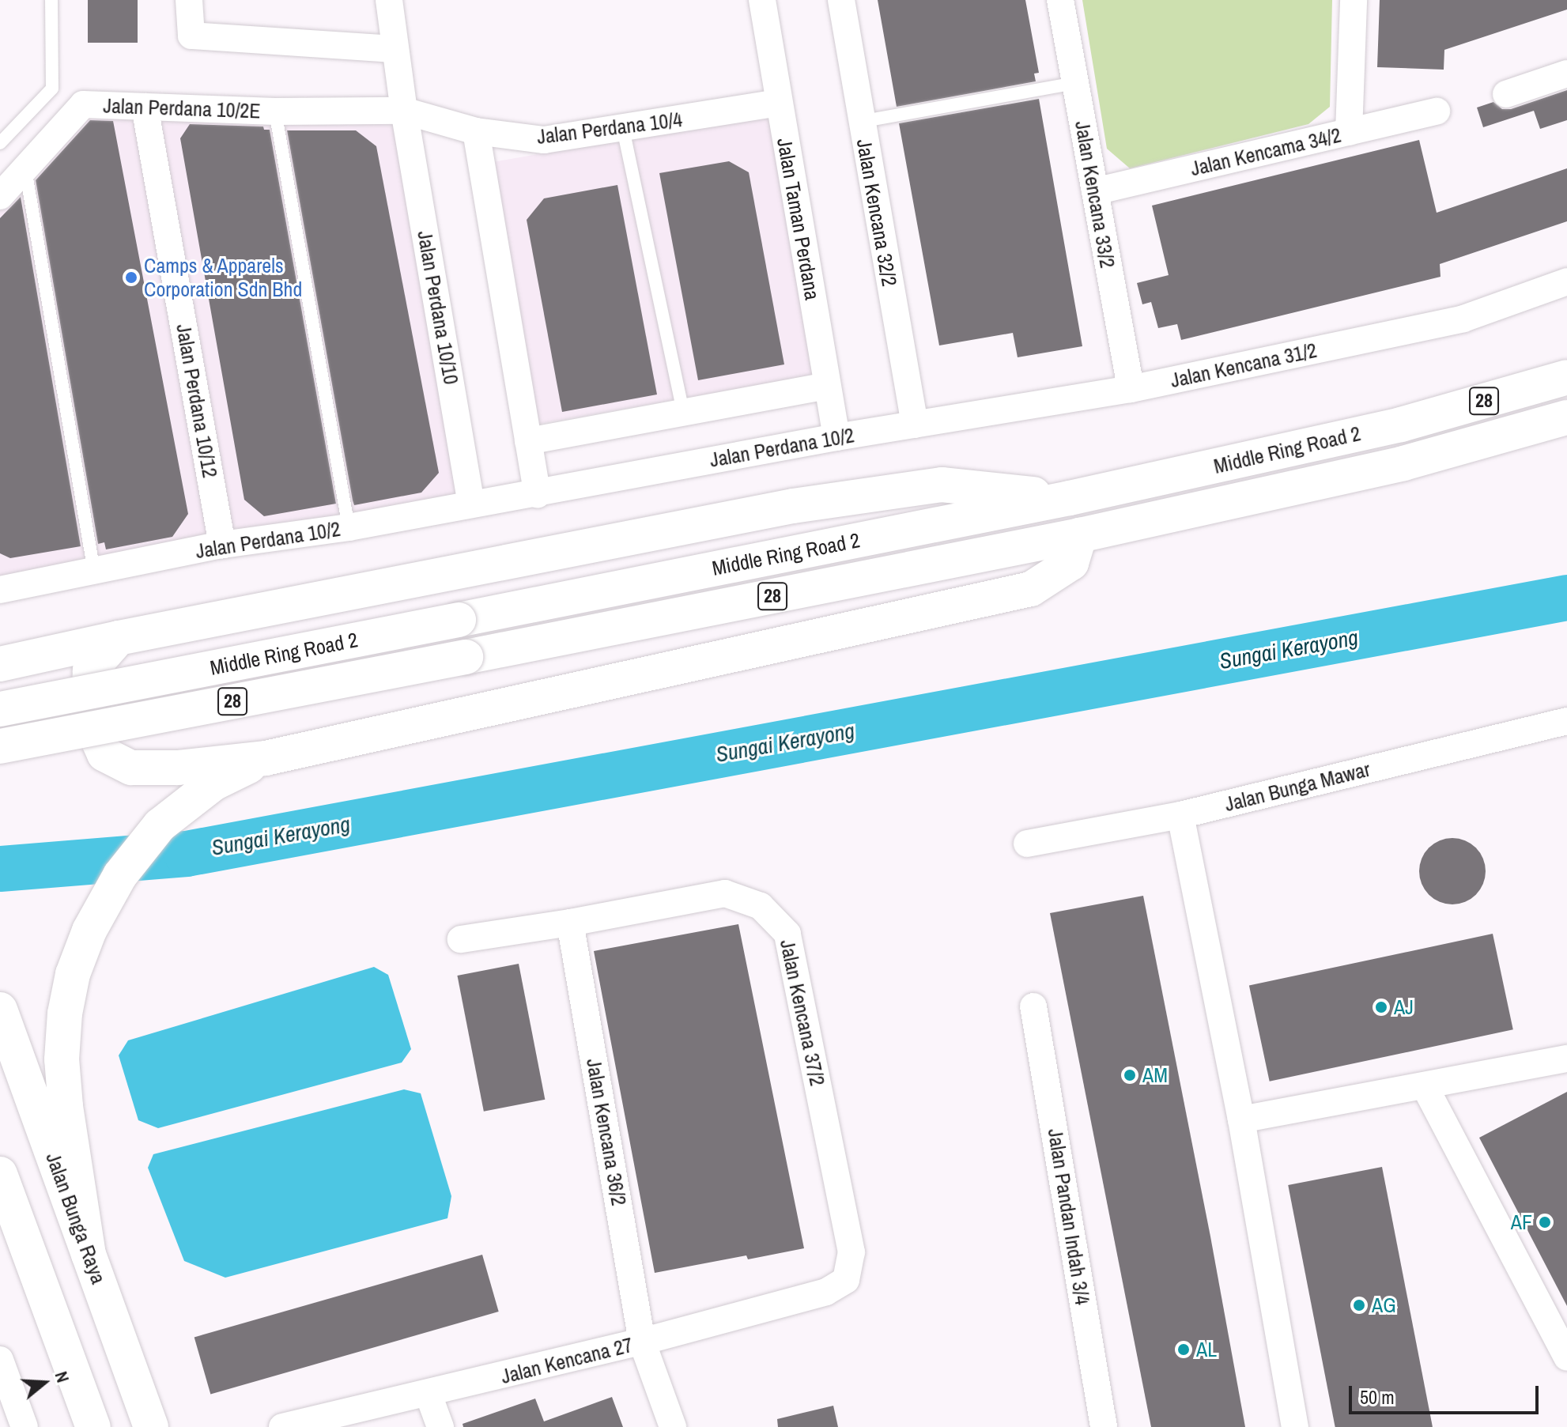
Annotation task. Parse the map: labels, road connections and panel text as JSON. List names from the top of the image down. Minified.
{"streets":{"main road":["28","Middle Ring Road 2","Jalan Bunga Raya"],"street":["Jalan Perdana 10/2E","Jalan Perdana 10/4","Jalan Kencama 34/2","Jalan Kencana 33/2","Jalan Kencana 32/2","Jalan Taman Perdana","Jalan Perdana 10/10","Jalan Kencana 31/2","Jalan Perdana 10/12","Jalan Perdana 10/2","Jalan Bunga Mawar","Jalan Kencana 37/2","Jalan Kencana 36/2","Jalan Pandan Indah 3/4","Jalan Kencana 27"]},"crossings":[["Jalan Perdana 10/2E","Jalan Perdana 10/4"],["Jalan Perdana 10/2E","Jalan Perdana 10/10"],["Jalan Perdana 10/2E","Jalan Perdana 10/12"],["Jalan Perdana 10/4","Jalan Taman Perdana"],["Jalan Perdana 10/4","Jalan Perdana 10/10"],["Jalan Kencama 34/2","Jalan Kencana 33/2"],["Jalan Kencana 33/2","Jalan Kencana 31/2"],["Jalan Kencana 32/2","Jalan Kencana 31/2"],["Jalan Kencana 32/2","Jalan Perdana 10/2"],["Jalan Taman Perdana","Jalan Perdana 10/2"],["Jalan Perdana 10/10","Jalan Perdana 10/2"],["Jalan Kencana 31/2","Jalan Perdana 10/2"],["Jalan Perdana 10/12","Jalan Perdana 10/2"],["Jalan Kencana 37/2","Jalan Kencana 36/2"],["Jalan Kencana 37/2","Jalan Kencana 27"],["Jalan Kencana 36/2","Jalan Kencana 27"]],"water":["Sungai Kerayong"],"places":["Camps & Apparels Corporation Sdn Bhd","AJ","AM","AF","AG","AL"],"scale_bar":"50 m","north":"right"}
